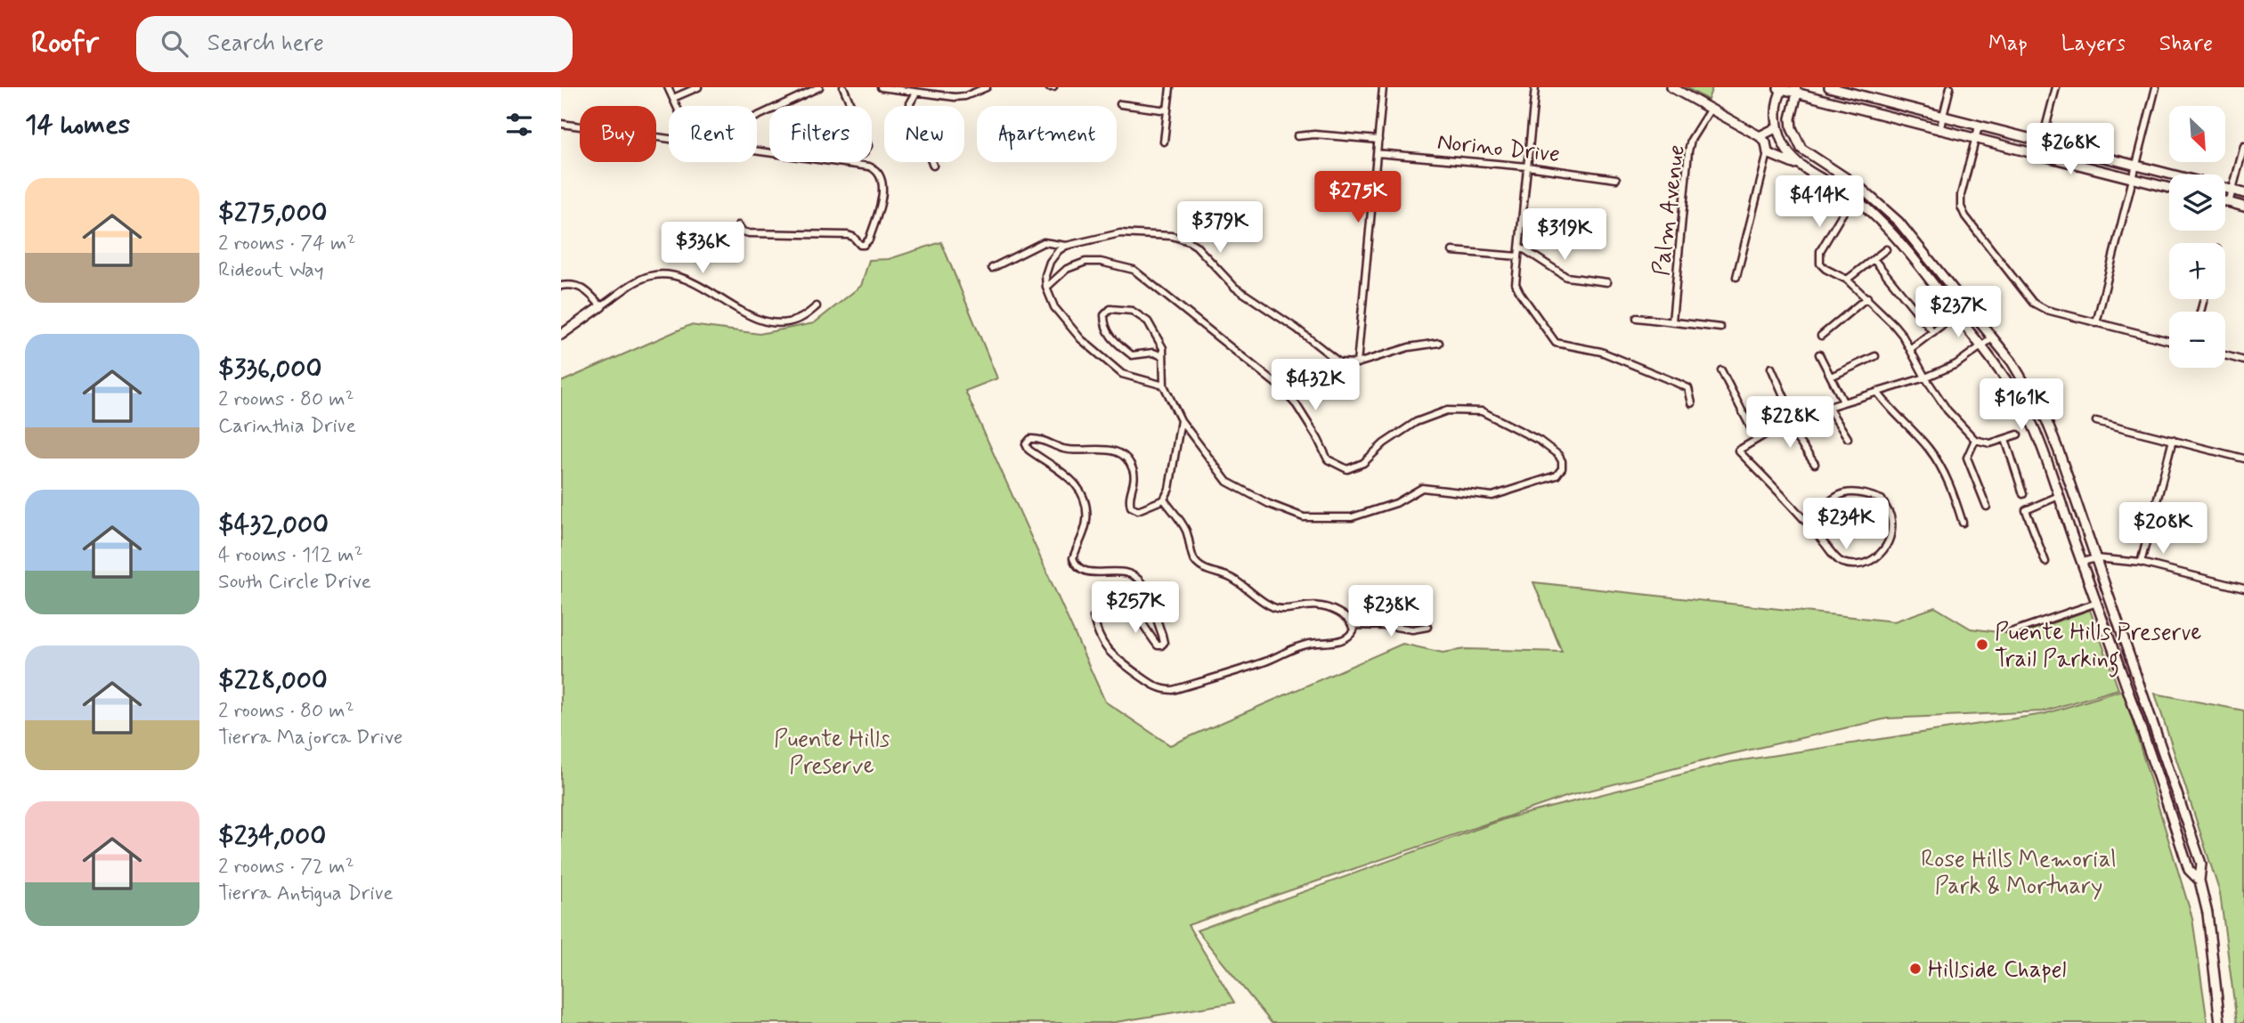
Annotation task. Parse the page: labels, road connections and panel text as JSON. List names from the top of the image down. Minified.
{"streets":{"street":["Norino Drive","Palm Avenue"]},"parks":["Puente Hills Preserve","Rose Hills Memorial Park & Mortuary"],"places":["Puente Hills Preserve Trail Parking","Hillside Chapel"],"north":"bottom right","page":{"header":"Roofr","search":"Search here","nav":["Map","Layers","Share"],"heading":"14 homes","map_buttons":["+","−"],"chip":["Buy","Rent","Filters","New","Apartment"],"price":["$268K","$275K","$414K","$379K","$319K","$336K","$237K","$432K","$161K","$228K","$234K","$208K","$257K","$238K"],"list":[{"name":"$275,000","note":"2 rooms · 74 m² · Rideout Way"},{"name":"$336,000","note":"2 rooms · 80 m² · Carinthia Drive"},{"name":"$432,000","note":"4 rooms · 112 m² · South Circle Drive"},{"name":"$228,000","note":"2 rooms · 80 m² · Tierra Majorca Drive"},{"name":"$234,000","note":"2 rooms · 72 m² · Tierra Antigua Drive"}]}}
